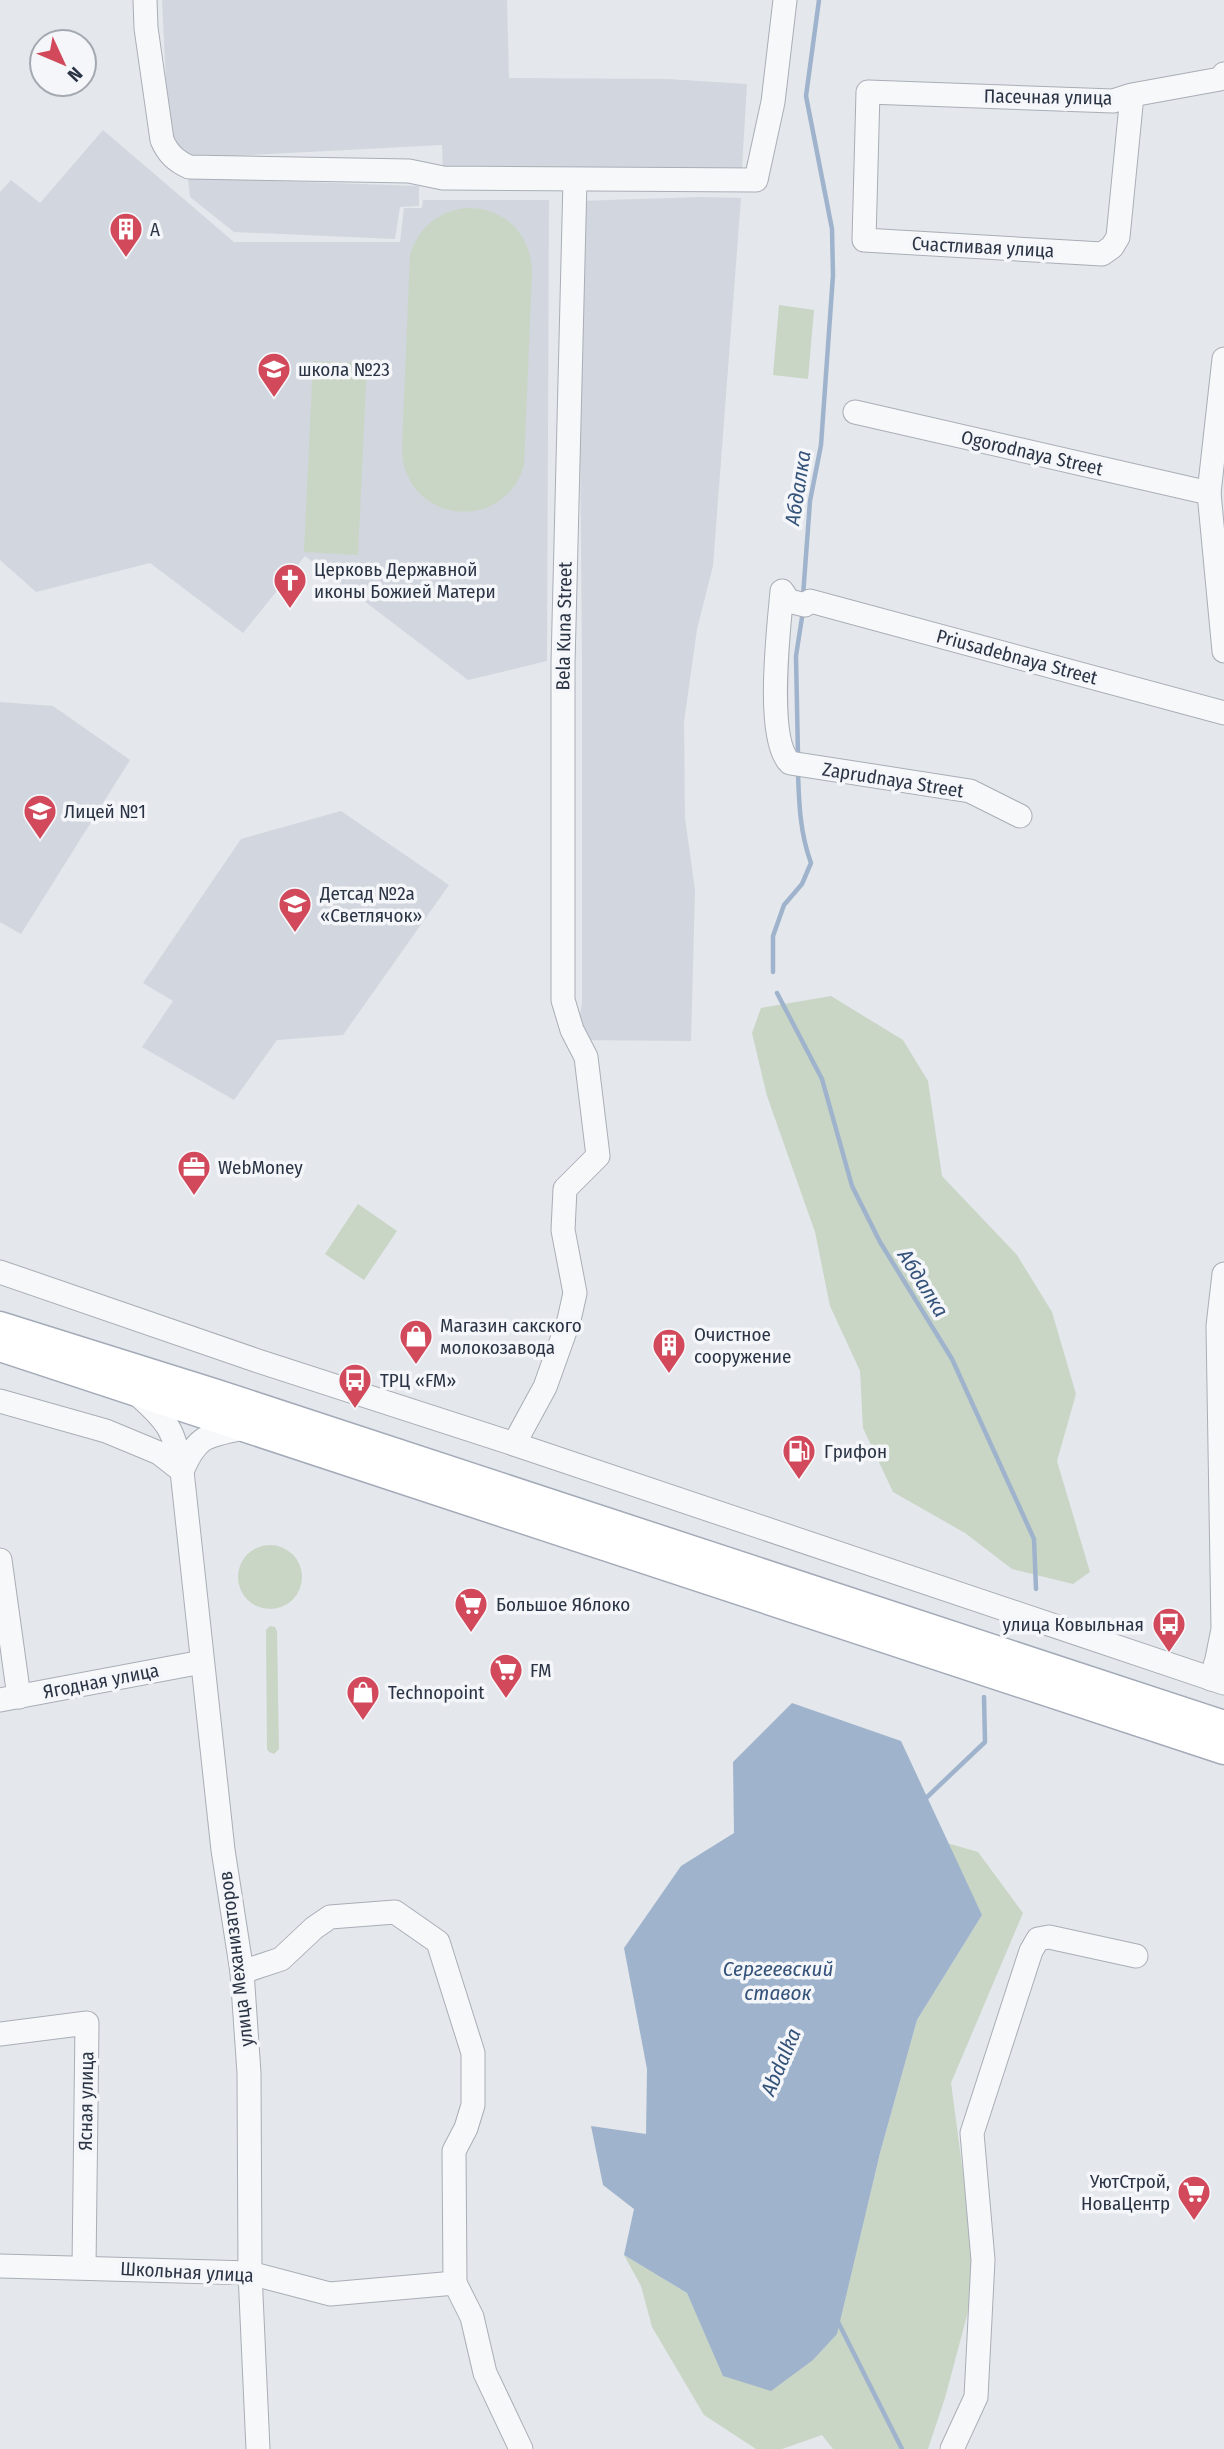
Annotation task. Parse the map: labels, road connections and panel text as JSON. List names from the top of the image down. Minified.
{"streets":{"street":["Пасечная улица","Счастливая улица","Ogorodnaya Street","Bela Kuna Street","Priusadebnaya Street","Zaprudnaya Street","Ягодная улица","улица Механизаторов","Ясная улица","Школьная улица"]},"crossings":[["Пасечная улица","Счастливая улица"],["Priusadebnaya Street","Zaprudnaya Street"],["Ягодная улица","улица Механизаторов"],["улица Механизаторов","Школьная улица"],["Ясная улица","Школьная улица"]],"water":["Абдалка","Сергеевский ставок","Abdalka"],"places":{"building":["А","Очистное сооружение"],"school or university":["школа №23","Лицей №1","Детсад №2а «Светлячок»"],"church":["Церковь Державной иконы Божией Матери"],"office":["WebMoney"],"shop":["Магазин сакского молокозавода","Technopoint"],"bus stop":["ТРЦ «FM»","улица Ковыльная"],"fuel station":["Грифон"],"supermarket":["Большое Яблоко","FM","УютСтрой, НоваЦентр"]},"north":"bottom right"}
